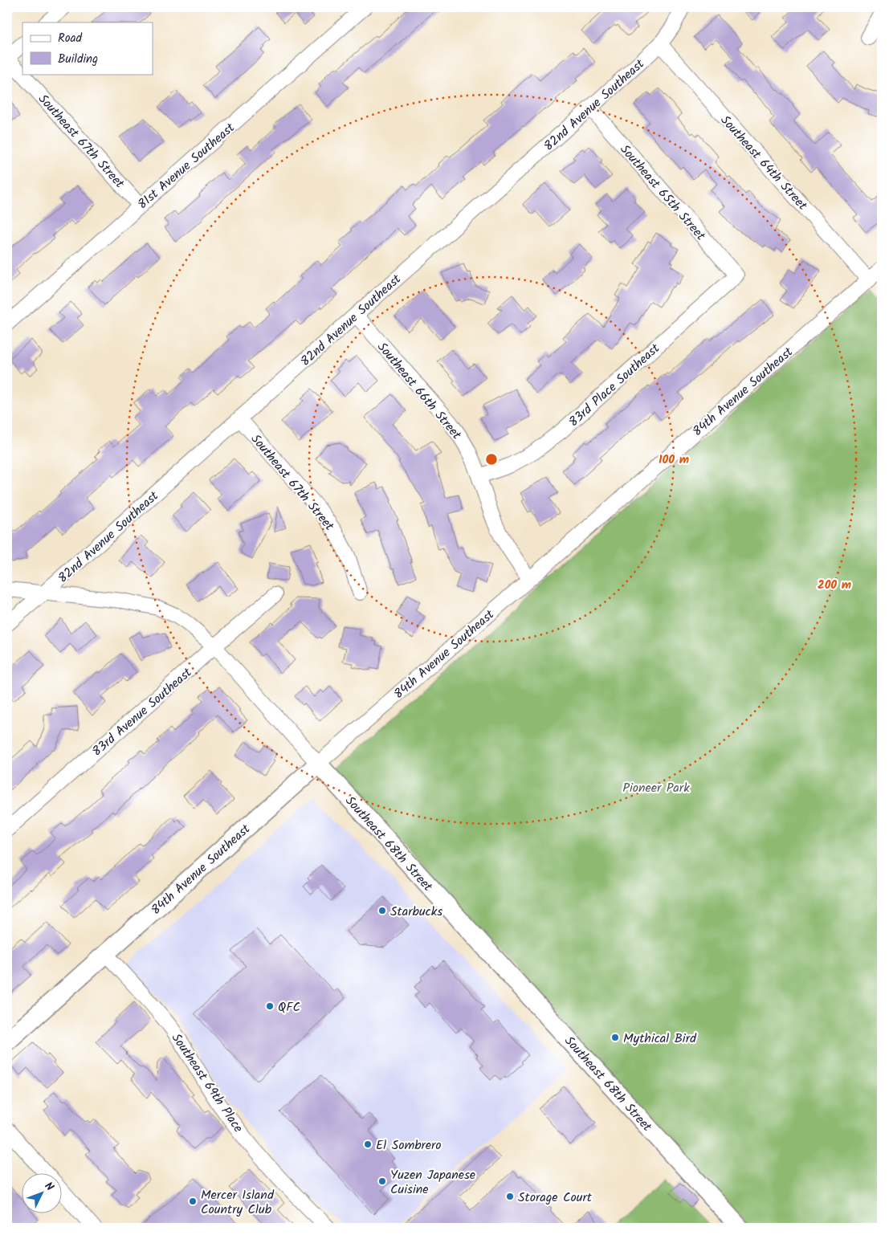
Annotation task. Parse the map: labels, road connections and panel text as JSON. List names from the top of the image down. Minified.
{"streets":{"street":["82nd Avenue Southeast","Southeast 67th Street","Southeast 64th Street","81st Avenue Southeast","Southeast 65th Street","83rd Place Southeast","Southeast 66th Street","84th Avenue Southeast","83rd Avenue Southeast","Southeast 68th Street","Southeast 69th Place"]},"crossings":[["82nd Avenue Southeast","Southeast 67th Street"],["82nd Avenue Southeast","Southeast 64th Street"],["82nd Avenue Southeast","Southeast 65th Street"],["82nd Avenue Southeast","Southeast 66th Street"],["82nd Avenue Southeast","Southeast 68th Street"],["Southeast 67th Street","81st Avenue Southeast"],["Southeast 64th Street","84th Avenue Southeast"],["Southeast 65th Street","83rd Place Southeast"],["83rd Place Southeast","Southeast 66th Street"],["Southeast 66th Street","84th Avenue Southeast"],["84th Avenue Southeast","Southeast 68th Street"],["84th Avenue Southeast","Southeast 69th Place"],["83rd Avenue Southeast","Southeast 68th Street"]],"parks":["Pioneer Park"],"places":["Starbucks","QFC","Mythical Bird","El Sombrero","Yuzen Japanese Cuisine","Storage Court","Mercer Island Country Club"],"legend":["Road","Building"],"north":"top right","rings":["100 m","200 m"]}
